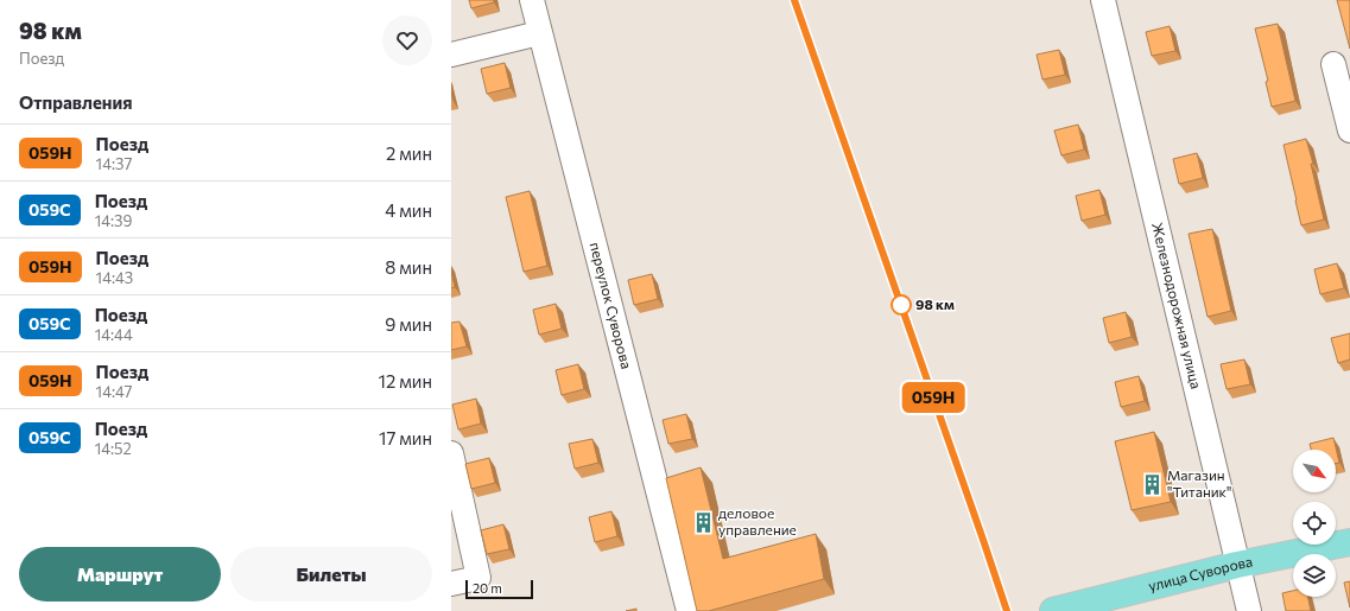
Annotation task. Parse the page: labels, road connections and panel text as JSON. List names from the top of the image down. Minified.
{"streets":{"main road":["улица Суворова"],"street":["переулок Суворова","Железнодорожная улица"]},"crossings":[["Железнодорожная улица","улица Суворова"]],"places":{"other":["98 км"],"building":["Магазин \"Титаник\"","деловое управление"]},"scale_bar":"20 m","north":"bottom right","page":{"heading":[["98 км","Поезд"],"Отправления"],"on_map":"059Н","list":[{"mark":"059Н","name":"Поезд","note":"14:37","value":"2 мин"},{"mark":"059С","name":"Поезд","note":"14:39","value":"4 мин"},{"mark":"059Н","name":"Поезд","note":"14:43","value":"8 мин"},{"mark":"059С","name":"Поезд","note":"14:44","value":"9 мин"},{"mark":"059Н","name":"Поезд","note":"14:47","value":"12 мин"},{"mark":"059С","name":"Поезд","note":"14:52","value":"17 мин"}],"buttons":["Маршрут","Билеты"],"scale":"20 m"}}
